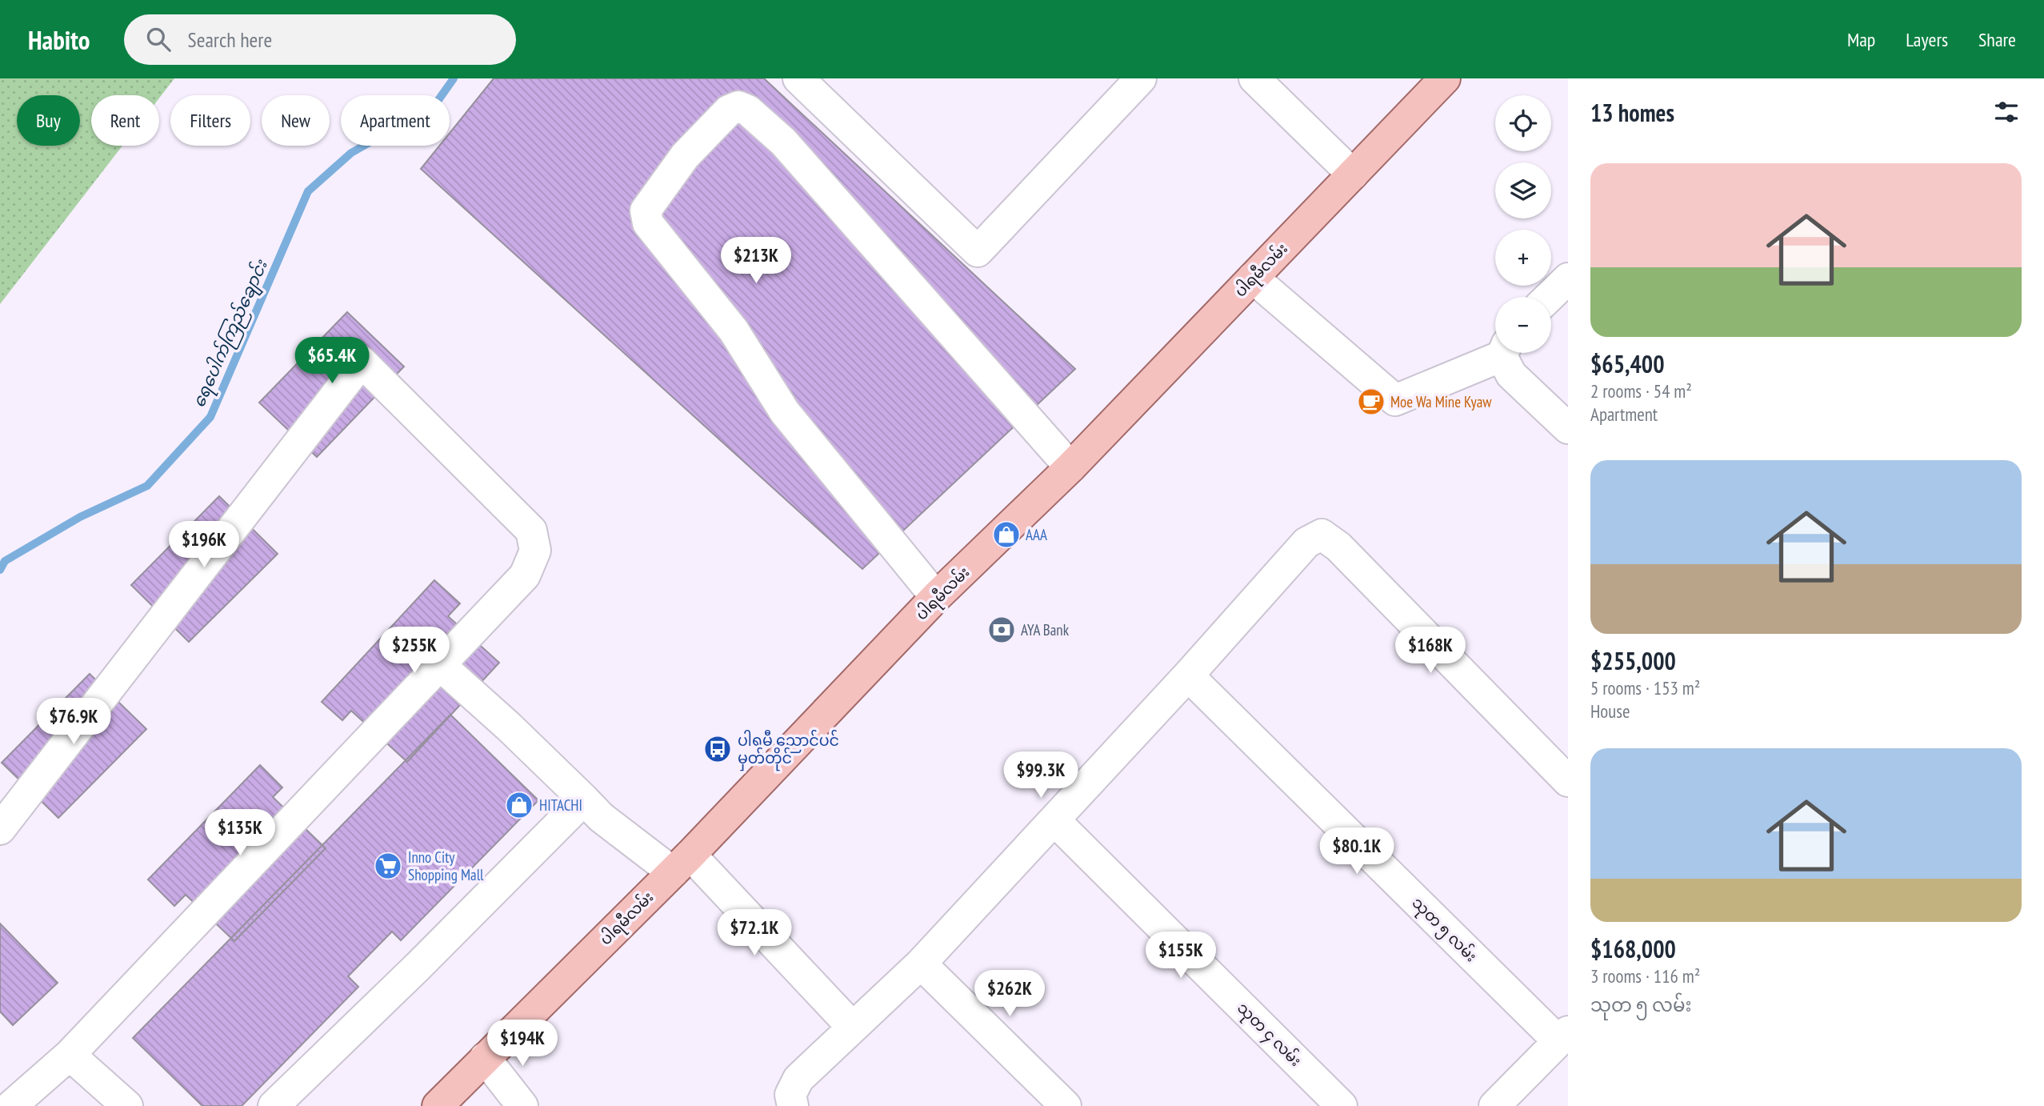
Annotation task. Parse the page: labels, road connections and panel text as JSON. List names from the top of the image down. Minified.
{"streets":{"main road":["ပါရမီလမ်း"],"street":["သုတ ၅ လမ်း","သုတ ၄ လမ်း"]},"water":["ရေပေါက်ကြည်ချောင်း"],"places":{"cafe":["Moe Wa Mine Kyaw"],"shop":["AAA","HITACHI"],"bank":["AYA Bank"],"bus stop":["ပါရမီ ညောင်ပင် မှတ်တိုင်"],"supermarket":["Inno City Shopping Mall"]},"page":{"header":"Habito","search":"Search here","nav":["Map","Layers","Share"],"heading":"13 homes","map_buttons":["+","−"],"chip":["Buy","Rent","Filters","New","Apartment"],"list":[{"name":"$65,400","note":"2 rooms · 54 m² · Apartment"},{"name":"$255,000","note":"5 rooms · 153 m² · House"},{"name":"$168,000","note":"3 rooms · 116 m² · သုတ ၅ လမ်း"}],"price":["$213K","$65.4K","$196K","$255K","$168K","$76.9K","$99.3K","$135K","$80.1K","$72.1K","$155K","$262K","$194K"]}}
